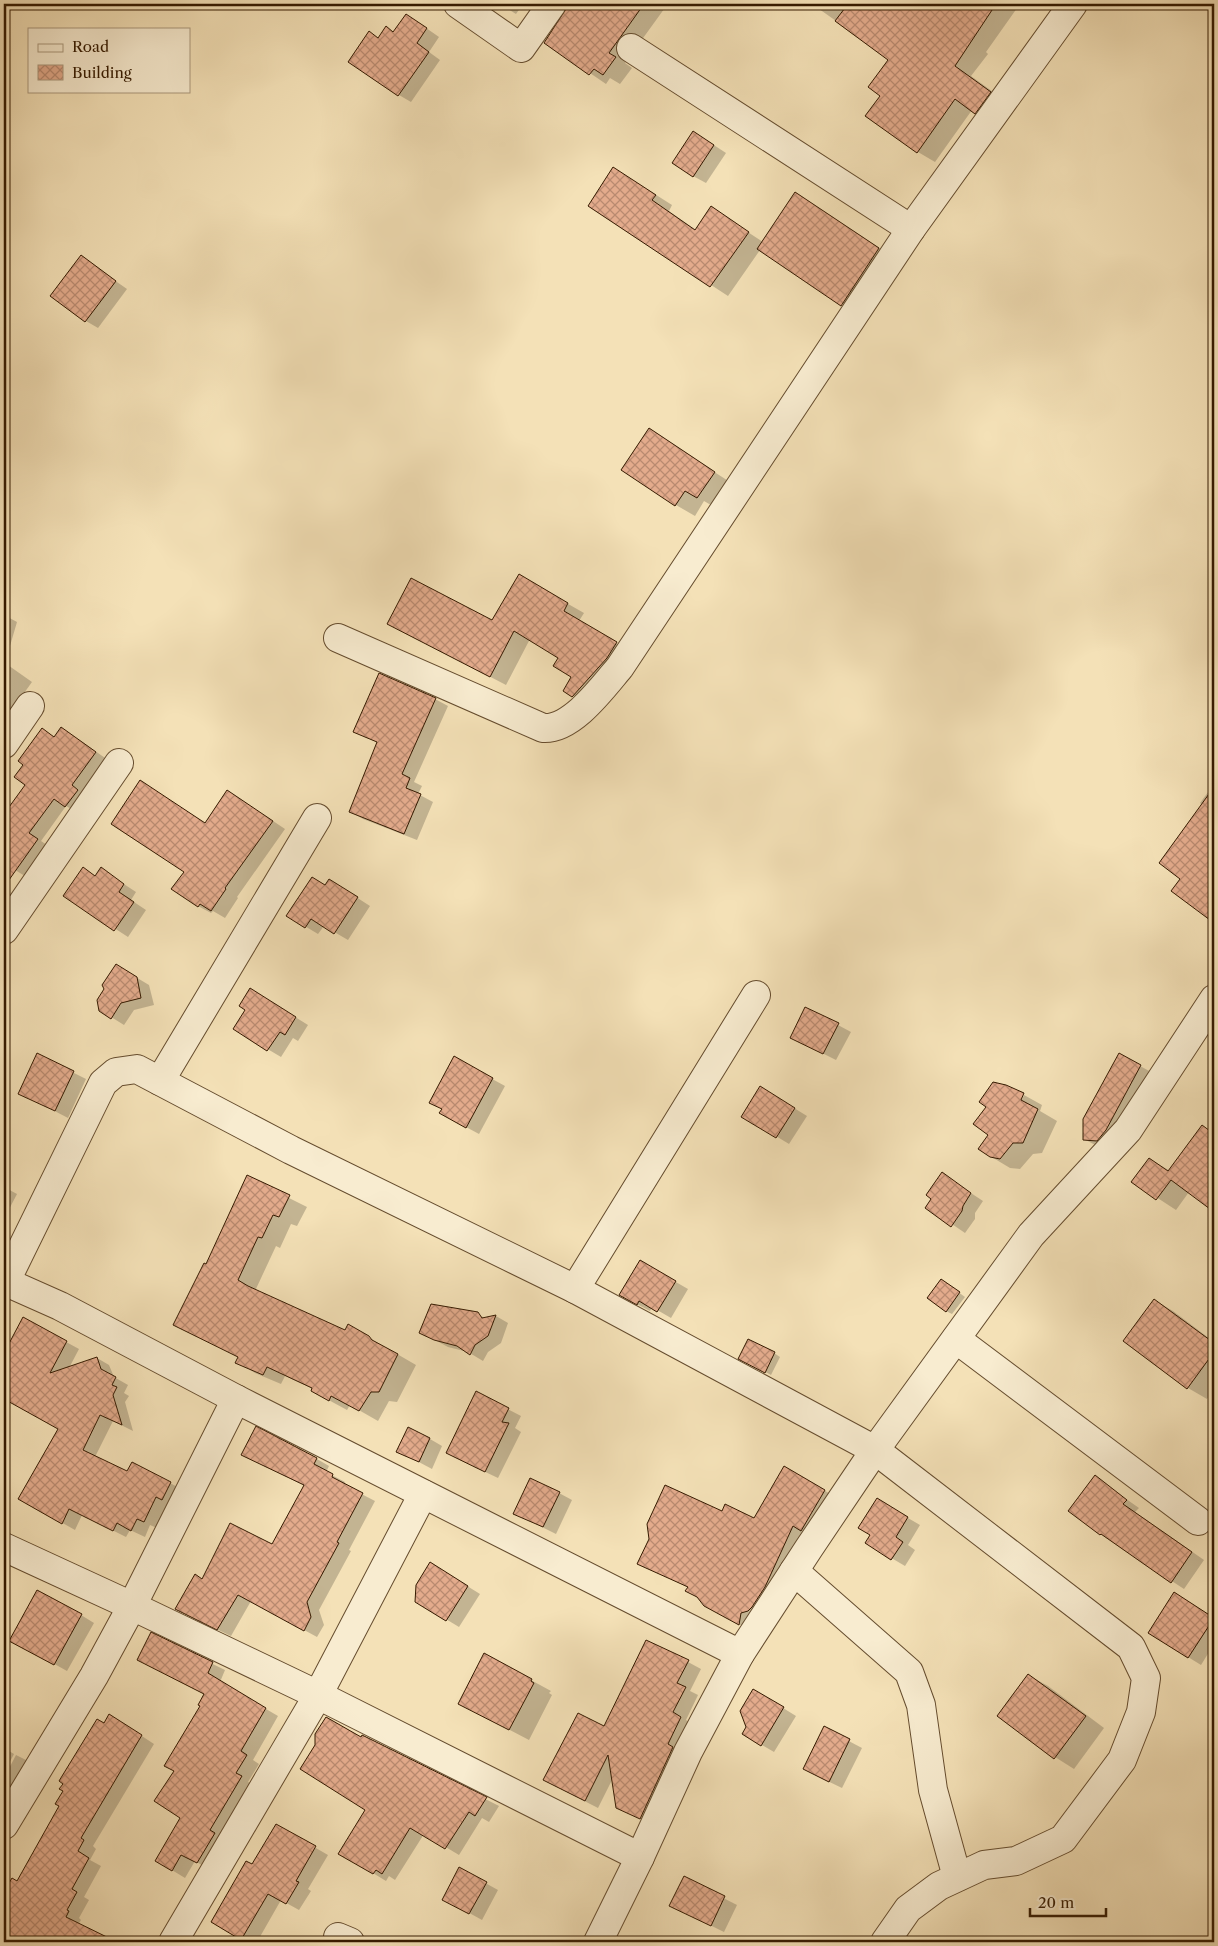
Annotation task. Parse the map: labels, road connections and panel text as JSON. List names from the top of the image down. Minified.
{"legend":["Road","Building"],"scale_bar":"20 m"}
